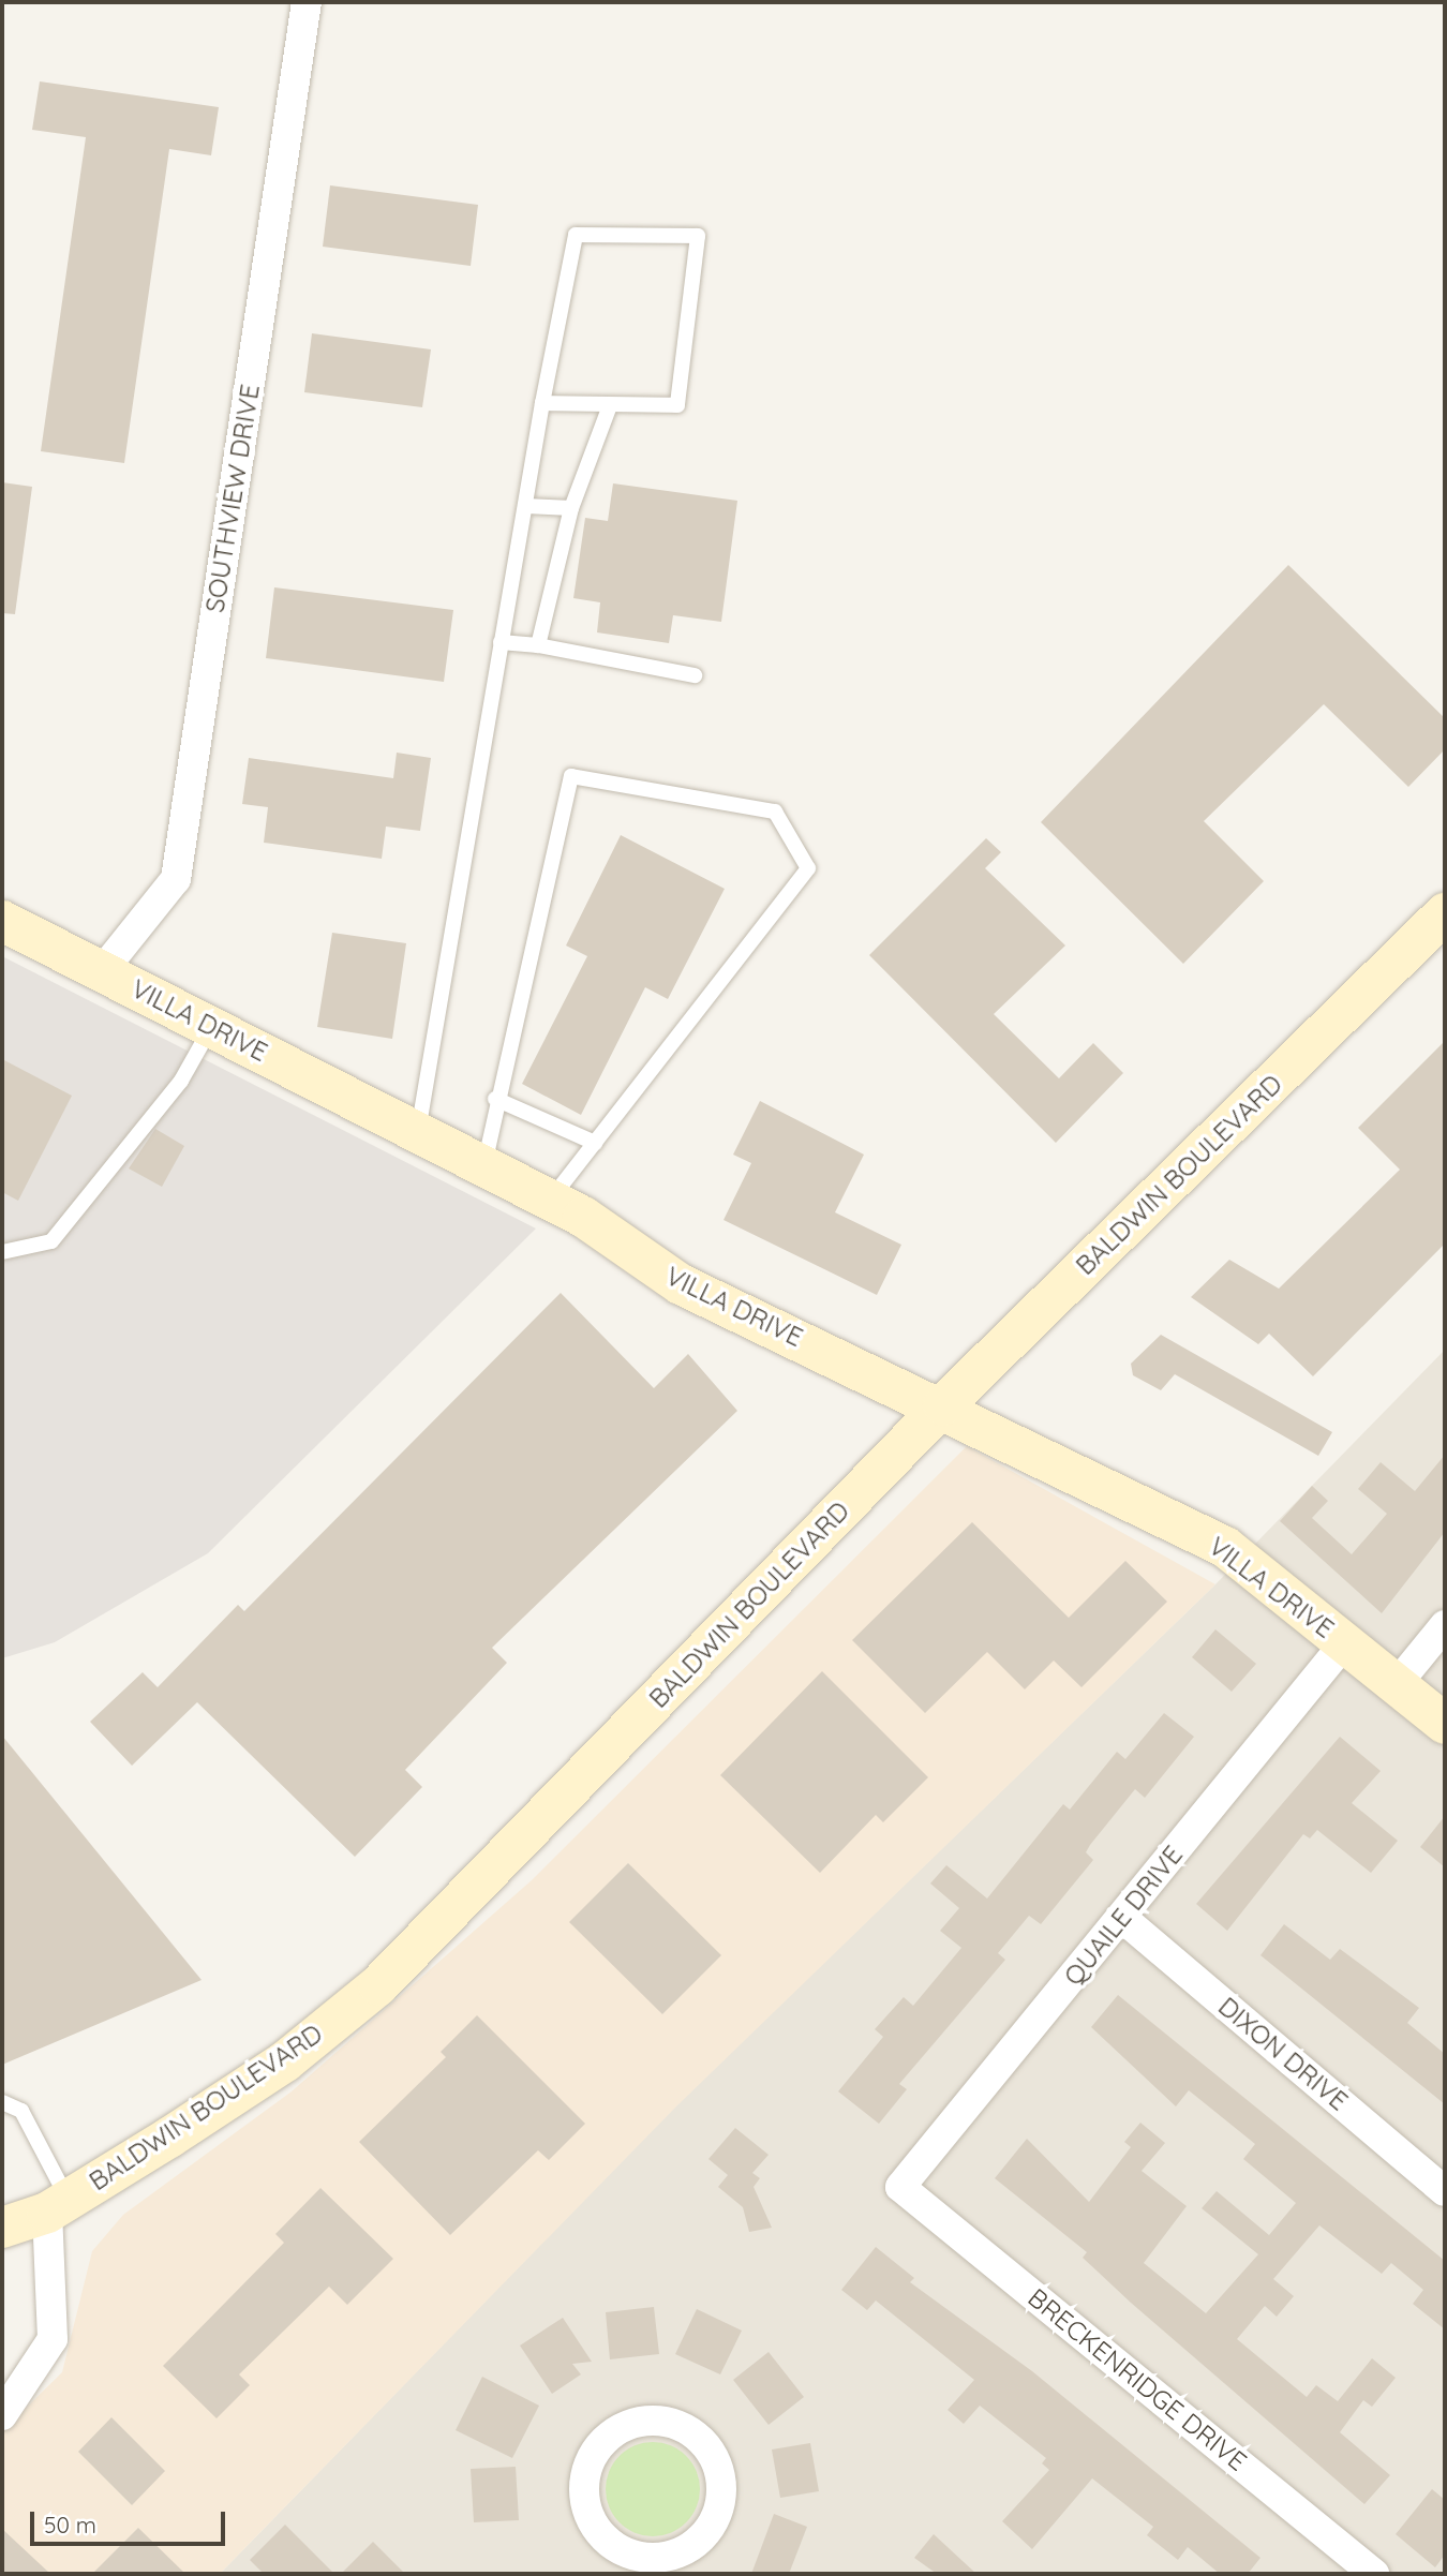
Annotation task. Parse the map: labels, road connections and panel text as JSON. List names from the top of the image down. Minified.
{"streets":{"main road":["VILLA DRIVE","BALDWIN BOULEVARD"],"street":["SOUTHVIEW DRIVE","QUAILE DRIVE","DIXON DRIVE","BRECKENRIDGE DRIVE"]},"crossings":[["SOUTHVIEW DRIVE","VILLA DRIVE"],["VILLA DRIVE","BALDWIN BOULEVARD"],["VILLA DRIVE","QUAILE DRIVE"],["QUAILE DRIVE","DIXON DRIVE"],["QUAILE DRIVE","BRECKENRIDGE DRIVE"]],"scale_bar":"50 m"}
